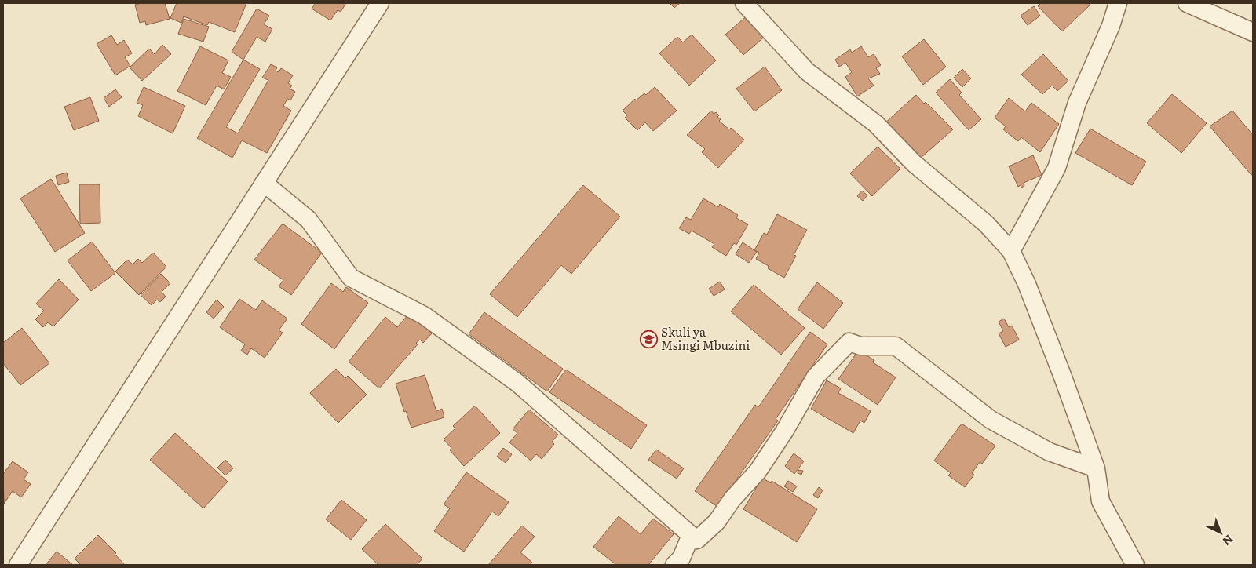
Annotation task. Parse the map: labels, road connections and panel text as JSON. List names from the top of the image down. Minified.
{"places":{"school or university":["Skuli ya Msingi Mbuzini"]},"north":"bottom right"}
